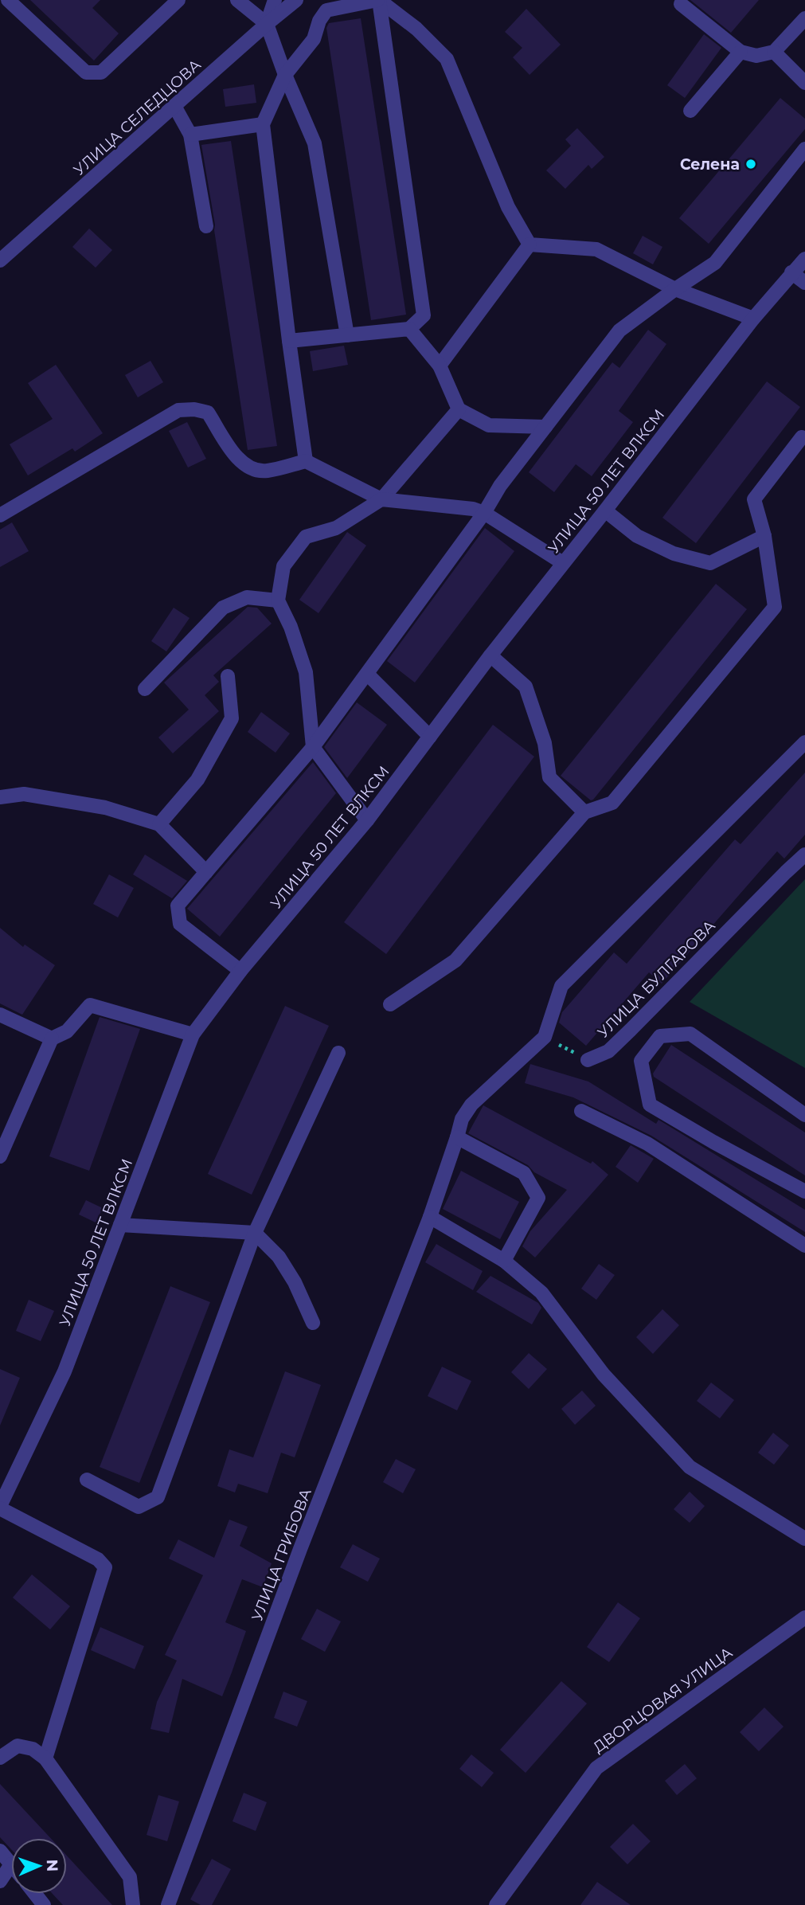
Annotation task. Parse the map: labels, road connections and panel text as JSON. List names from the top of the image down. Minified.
{"streets":{"street":["УЛИЦА СЕЛЕДЦОВА","УЛИЦА 50 ЛЕТ ВЛКСМ","УЛИЦА БУЛГАРОВА","УЛИЦА ГРИБОВА","ДВОРЦОВАЯ УЛИЦА"]},"places":["Селена"],"north":"right"}
